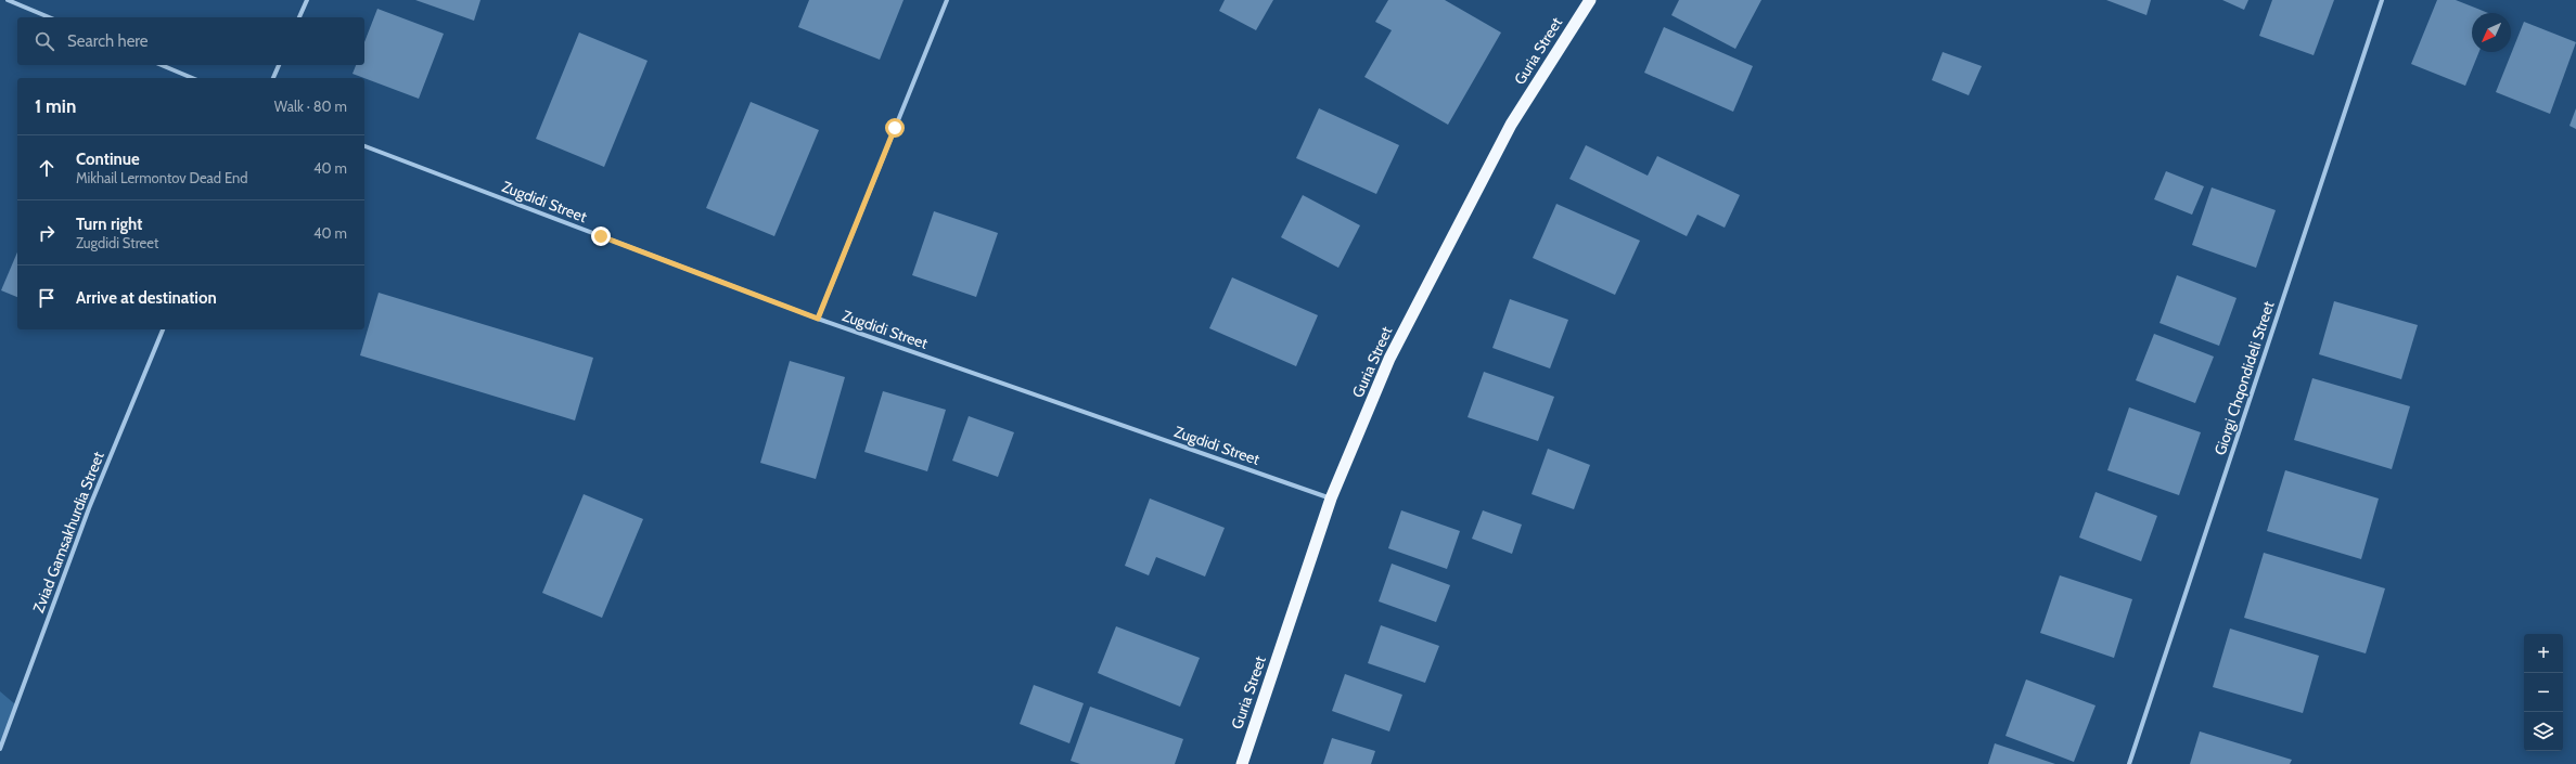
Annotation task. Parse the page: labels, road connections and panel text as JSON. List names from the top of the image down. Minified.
{"streets":{"highway":["Guria Street"],"street":["Zugdidi Street","Giorgi Chqondideli Street","Zviad Gamsakhurdia Street"]},"crossings":[["Guria Street","Zugdidi Street"]],"north":"bottom left","page":{"search":"Search here","heading":["1 min","Walk · 80 m"],"list":[["Continue","Mikhail Lermontov Dead End","40 m"],["Turn right","Zugdidi Street","40 m"],"Arrive at destination"],"map_buttons":["+","−"]}}
